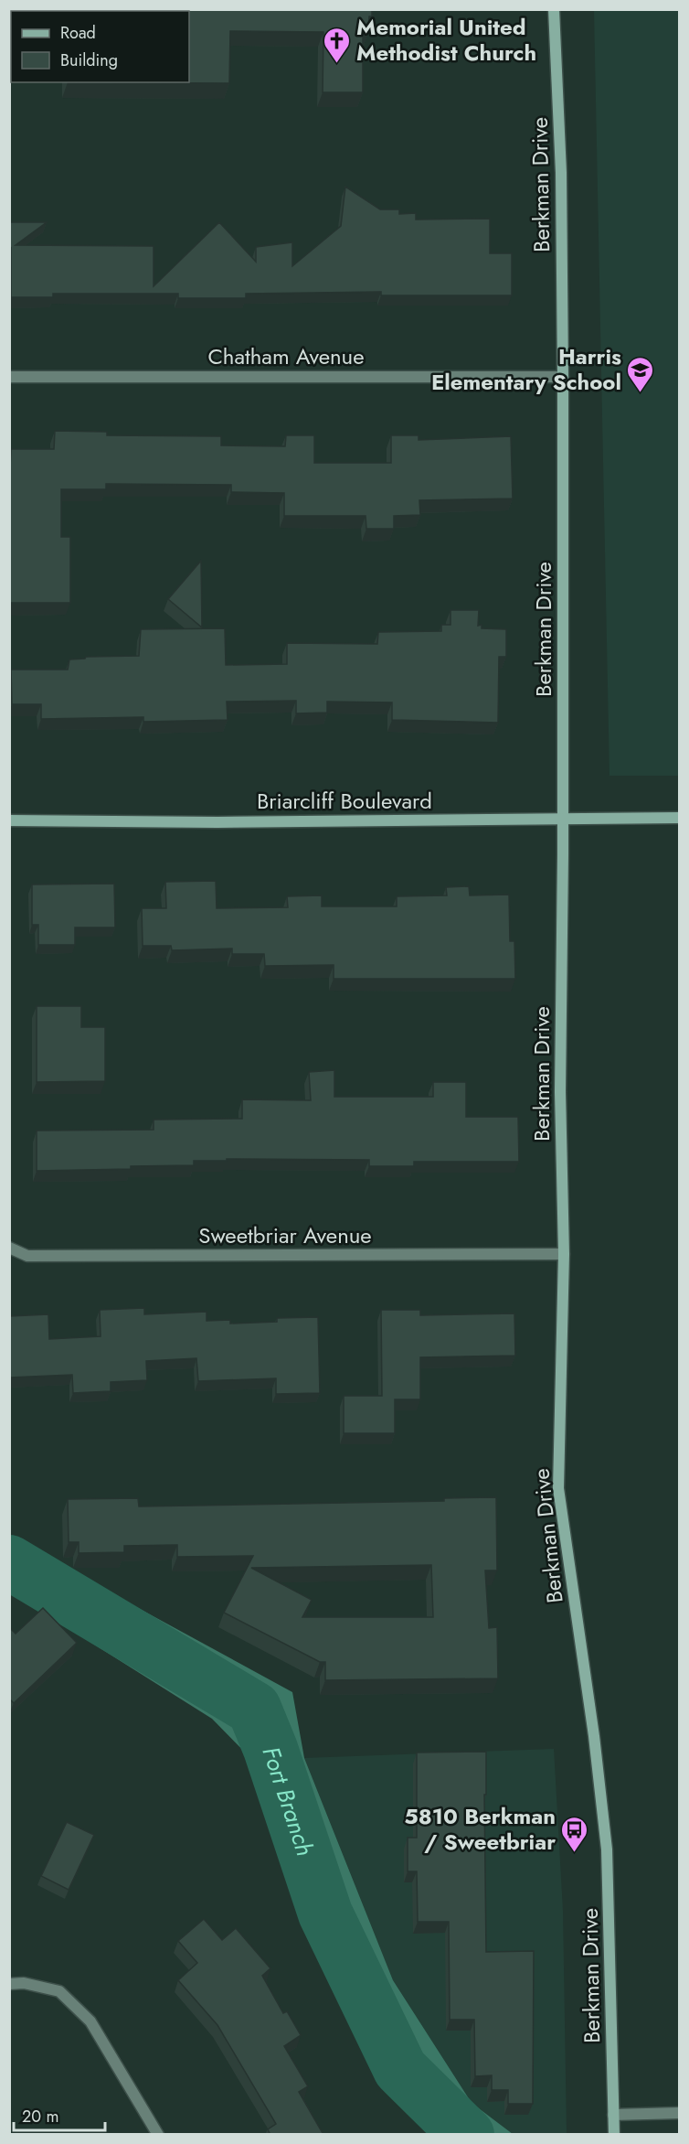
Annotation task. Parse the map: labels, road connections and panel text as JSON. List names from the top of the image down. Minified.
{"streets":{"street":["Berkman Drive","Chatham Avenue","Briarcliff Boulevard","Sweetbriar Avenue"]},"crossings":[["Berkman Drive","Chatham Avenue"],["Berkman Drive","Briarcliff Boulevard"],["Berkman Drive","Sweetbriar Avenue"]],"water":["Fort Branch"],"places":{"church":["Memorial United Methodist Church"],"school or university":["Harris Elementary School"],"bus stop":["5810 Berkman / Sweetbriar"]},"legend":["Road","Building"],"scale_bar":"20 m"}
